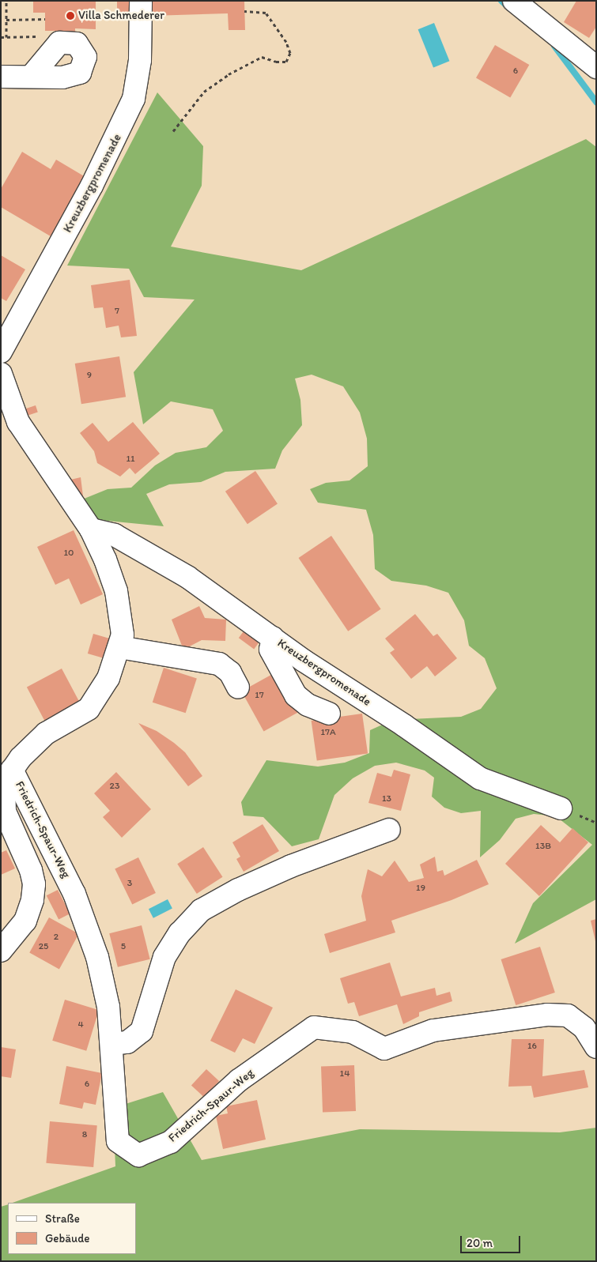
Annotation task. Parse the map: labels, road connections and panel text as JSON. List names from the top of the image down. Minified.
{"streets":{"street":["Kreuzbergpromenade","Friedrich-Spaur-Weg"]},"places":["Villa Schmederer"],"house_numbers":["6","7","9","11","10","17","17A","23","13","13B","3","19","2","25","5","4","16","14","6","8"],"legend":["Straße","Gebäude"],"scale_bar":"20 m"}
